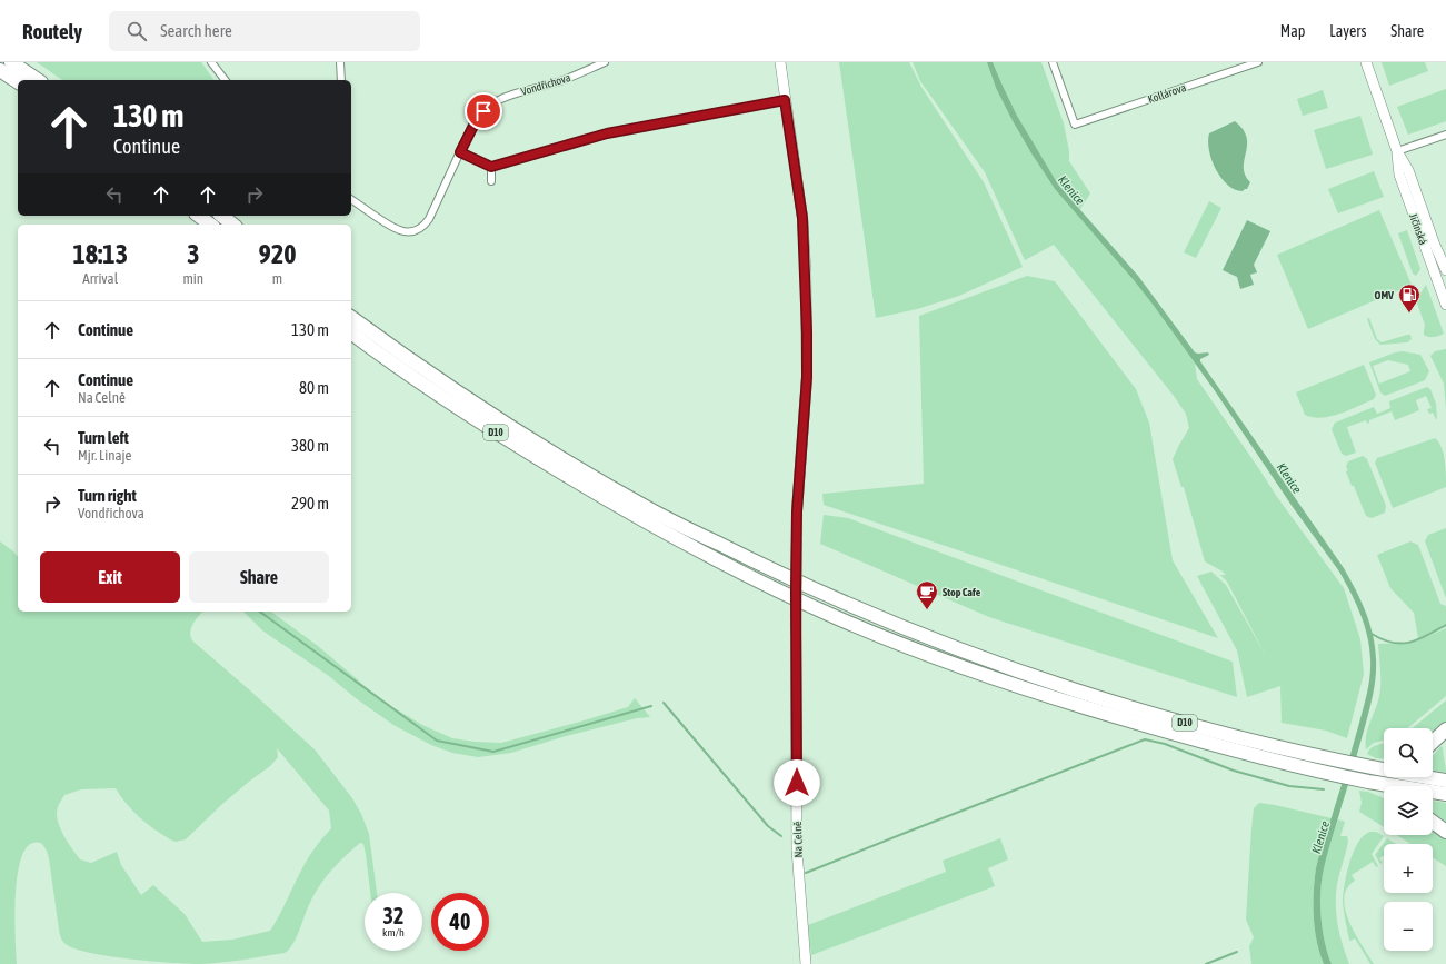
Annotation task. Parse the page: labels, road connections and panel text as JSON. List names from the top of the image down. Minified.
{"streets":{"highway":["D10"],"street":["Vondřichova","Kollárova","Jičínská","Na Celně"]},"water":["Klenice"],"places":{"fuel station":["OMV"],"cafe":["Stop Cafe"]},"page":{"header":"Routely","search":"Search here","nav":["Map","Layers","Share"],"turn":["130 m","Continue"],"eta":["18:13","Arrival","3","min","920","m"],"list":[{"name":"Continue","value":"130 m"},{"name":"Continue","note":"Na Celně","value":"80 m"},{"name":"Turn left","note":"Mjr. Linaje","value":"380 m"},{"name":"Turn right","note":"Vondřichova","value":"290 m"}],"buttons":["Exit","Share"],"map_buttons":["+","−"],"speed":"32 km/h","limit":"40"}}
